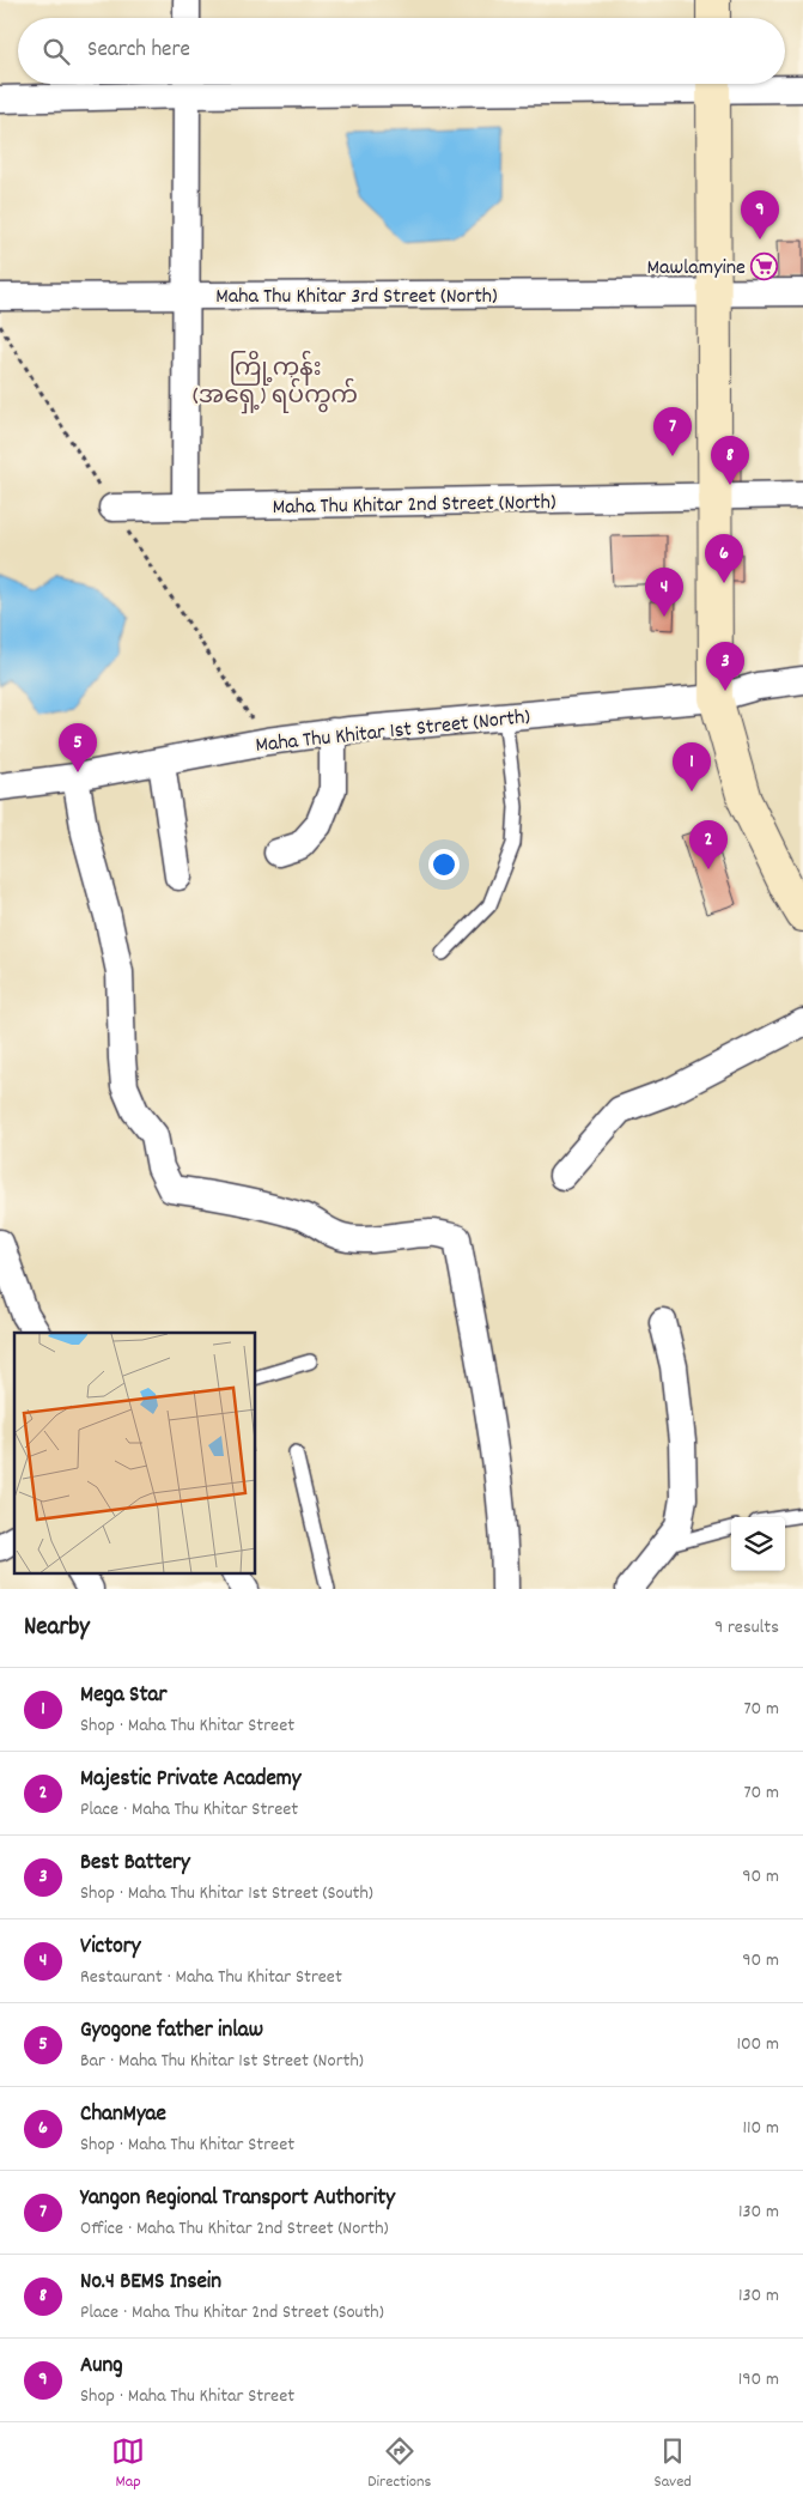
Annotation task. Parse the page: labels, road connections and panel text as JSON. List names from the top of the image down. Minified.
{"streets":{"street":["Maha Thu Khitar 3rd Street (North)","Maha Thu Khitar 2nd Street (North)","Maha Thu Khitar 1st Street (North)"]},"districts":["ကြို့ကုန်း (အရှေ့) ရပ်ကွက်"],"places":{"supermarket":["Mawlamyine"]},"page":{"search":"Search here","pins":["9","7","8","6","4","3","5","1","2"],"heading":["Nearby","9 results"],"list":[{"mark":"1","name":"Mega Star","note":"Shop · Maha Thu Khitar Street","value":"70 m"},{"mark":"2","name":"Majestic Private Academy","note":"Place · Maha Thu Khitar Street","value":"70 m"},{"mark":"3","name":"Best Battery","note":"Shop · Maha Thu Khitar 1st Street (South)","value":"90 m"},{"mark":"4","name":"Victory","note":"Restaurant · Maha Thu Khitar Street","value":"90 m"},{"mark":"5","name":"Gyogone father inlaw","note":"Bar · Maha Thu Khitar 1st Street (North)","value":"100 m"},{"mark":"6","name":"ChanMyae","note":"Shop · Maha Thu Khitar Street","value":"110 m"},{"mark":"7","name":"Yangon Regional Transport Authority","note":"Office · Maha Thu Khitar 2nd Street (North)","value":"130 m"},{"mark":"8","name":"No.4 BEMS Insein","note":"Place · Maha Thu Khitar 2nd Street (South)","value":"130 m"},{"mark":"9","name":"Aung","note":"Shop · Maha Thu Khitar Street","value":"190 m"}],"nav":["Map","Directions","Saved"]}}
